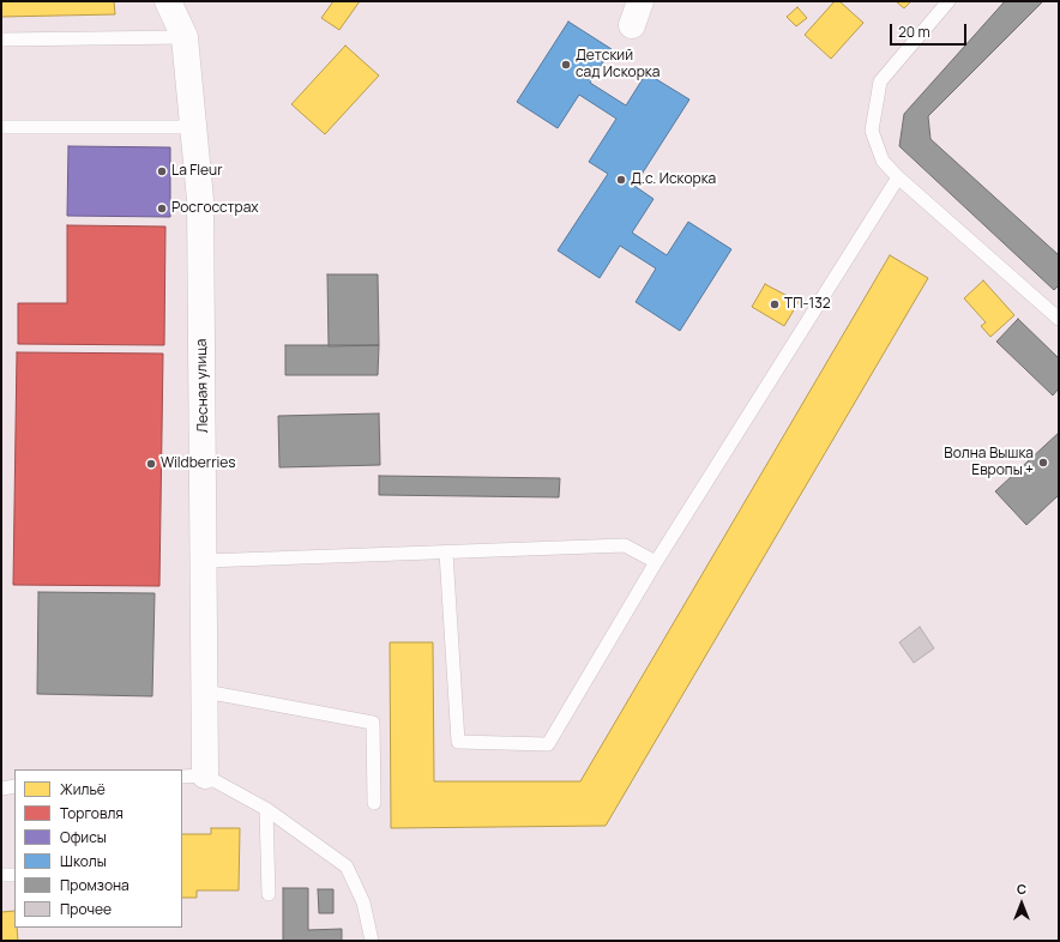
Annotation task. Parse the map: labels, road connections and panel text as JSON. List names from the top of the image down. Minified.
{"streets":{"street":["Лесная улица"]},"places":["Детский сад Искорка","La Fleur","Д.с. Искорка","Росгосстрах","ТП-132","Волна Вышка Европы +","Wildberries"],"legend":["Жильё","Торговля","Офисы","Школы","Промзона","Прочее"],"scale_bar":"20 m","north":"top"}
